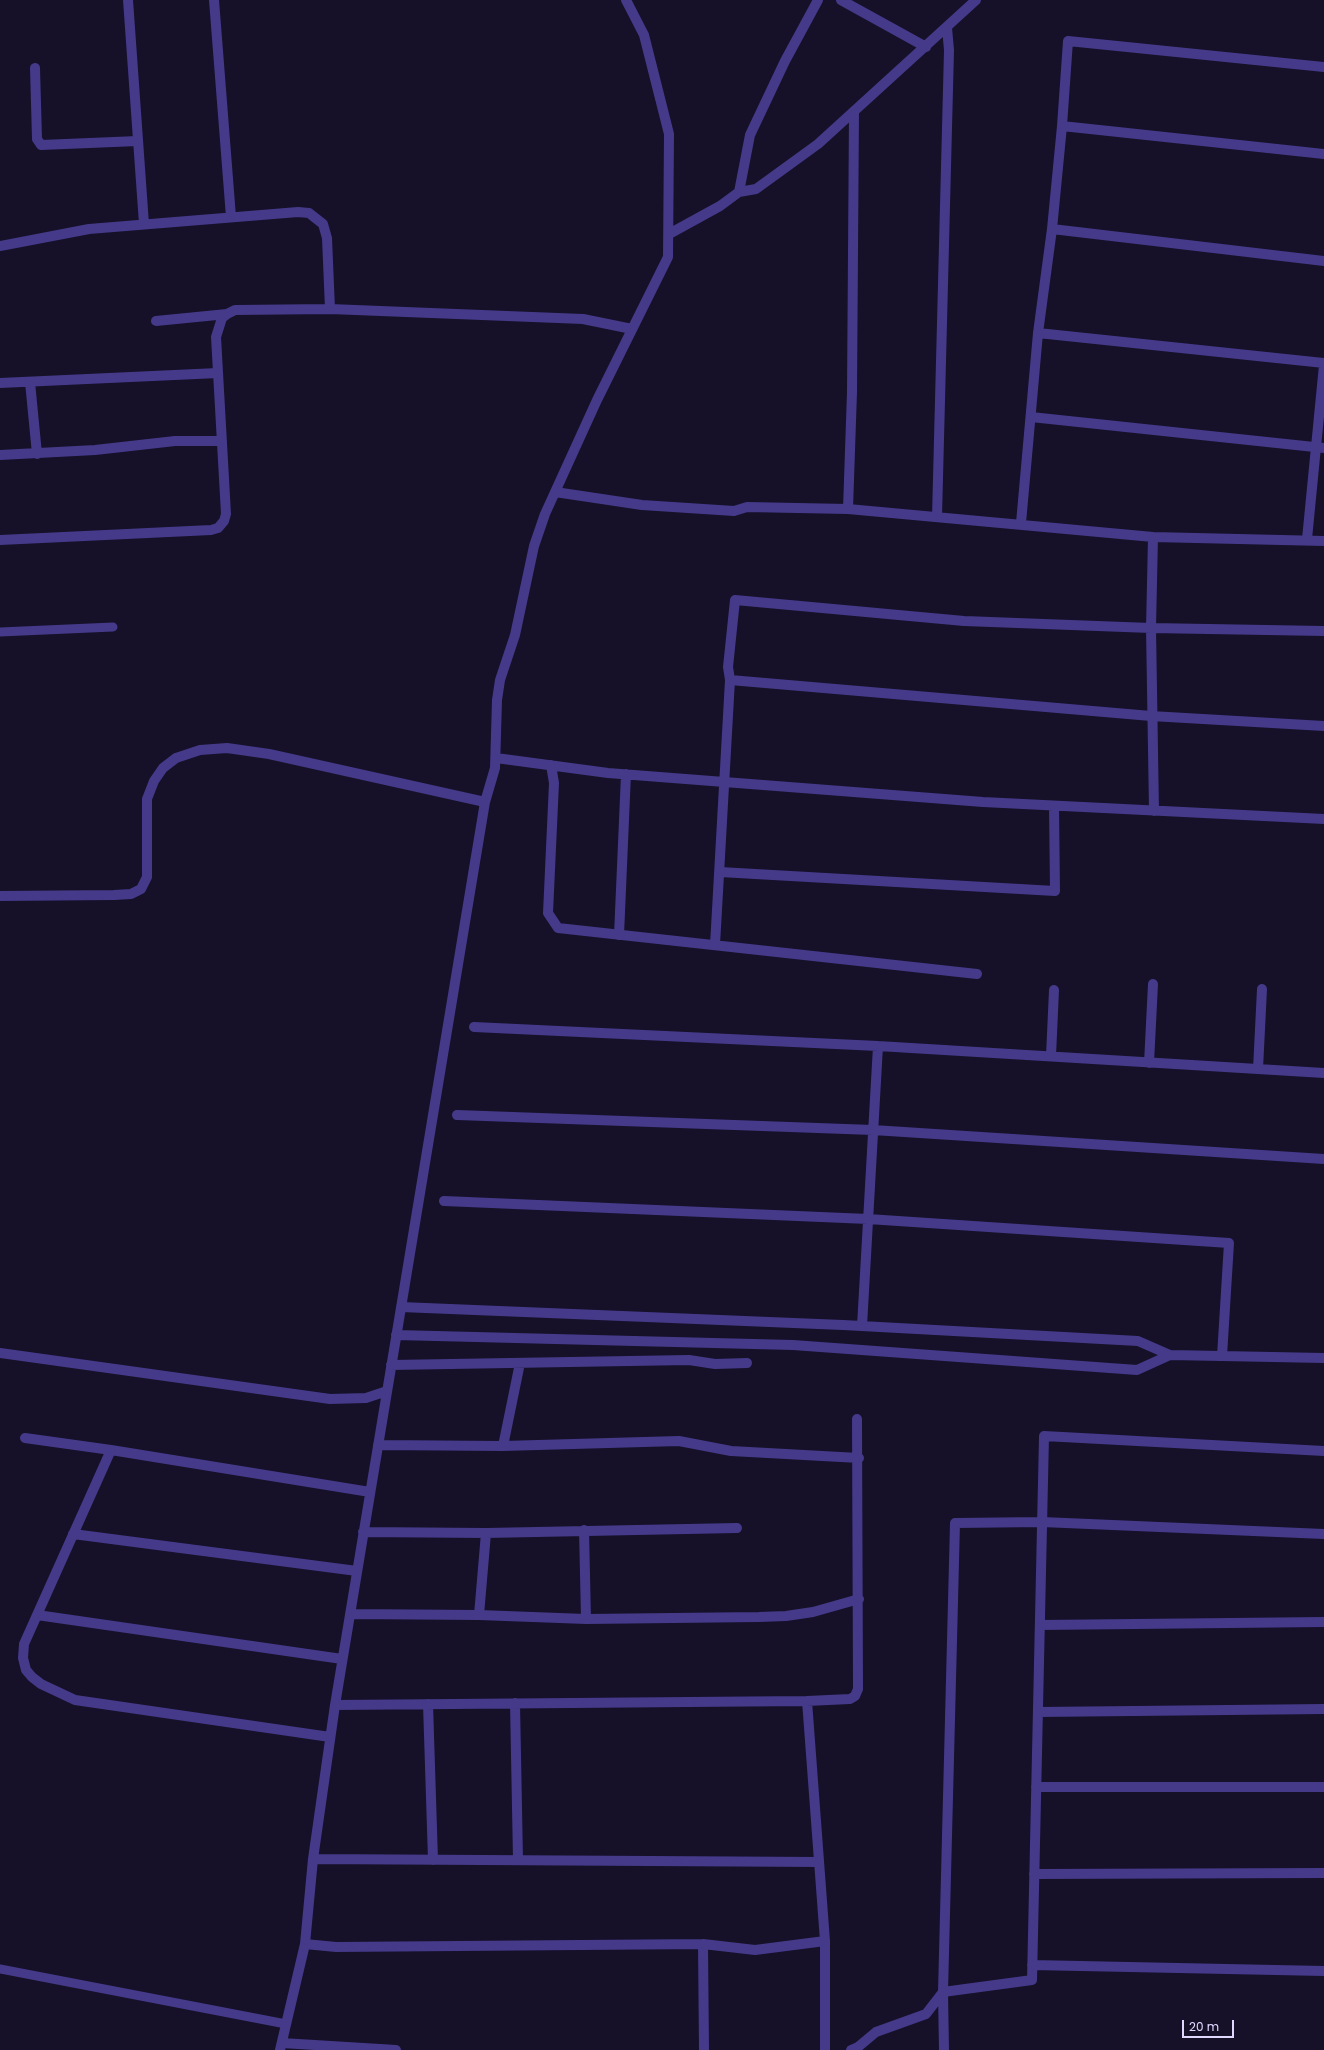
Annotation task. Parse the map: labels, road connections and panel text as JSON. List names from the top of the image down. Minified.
{"scale_bar":"20 m"}
